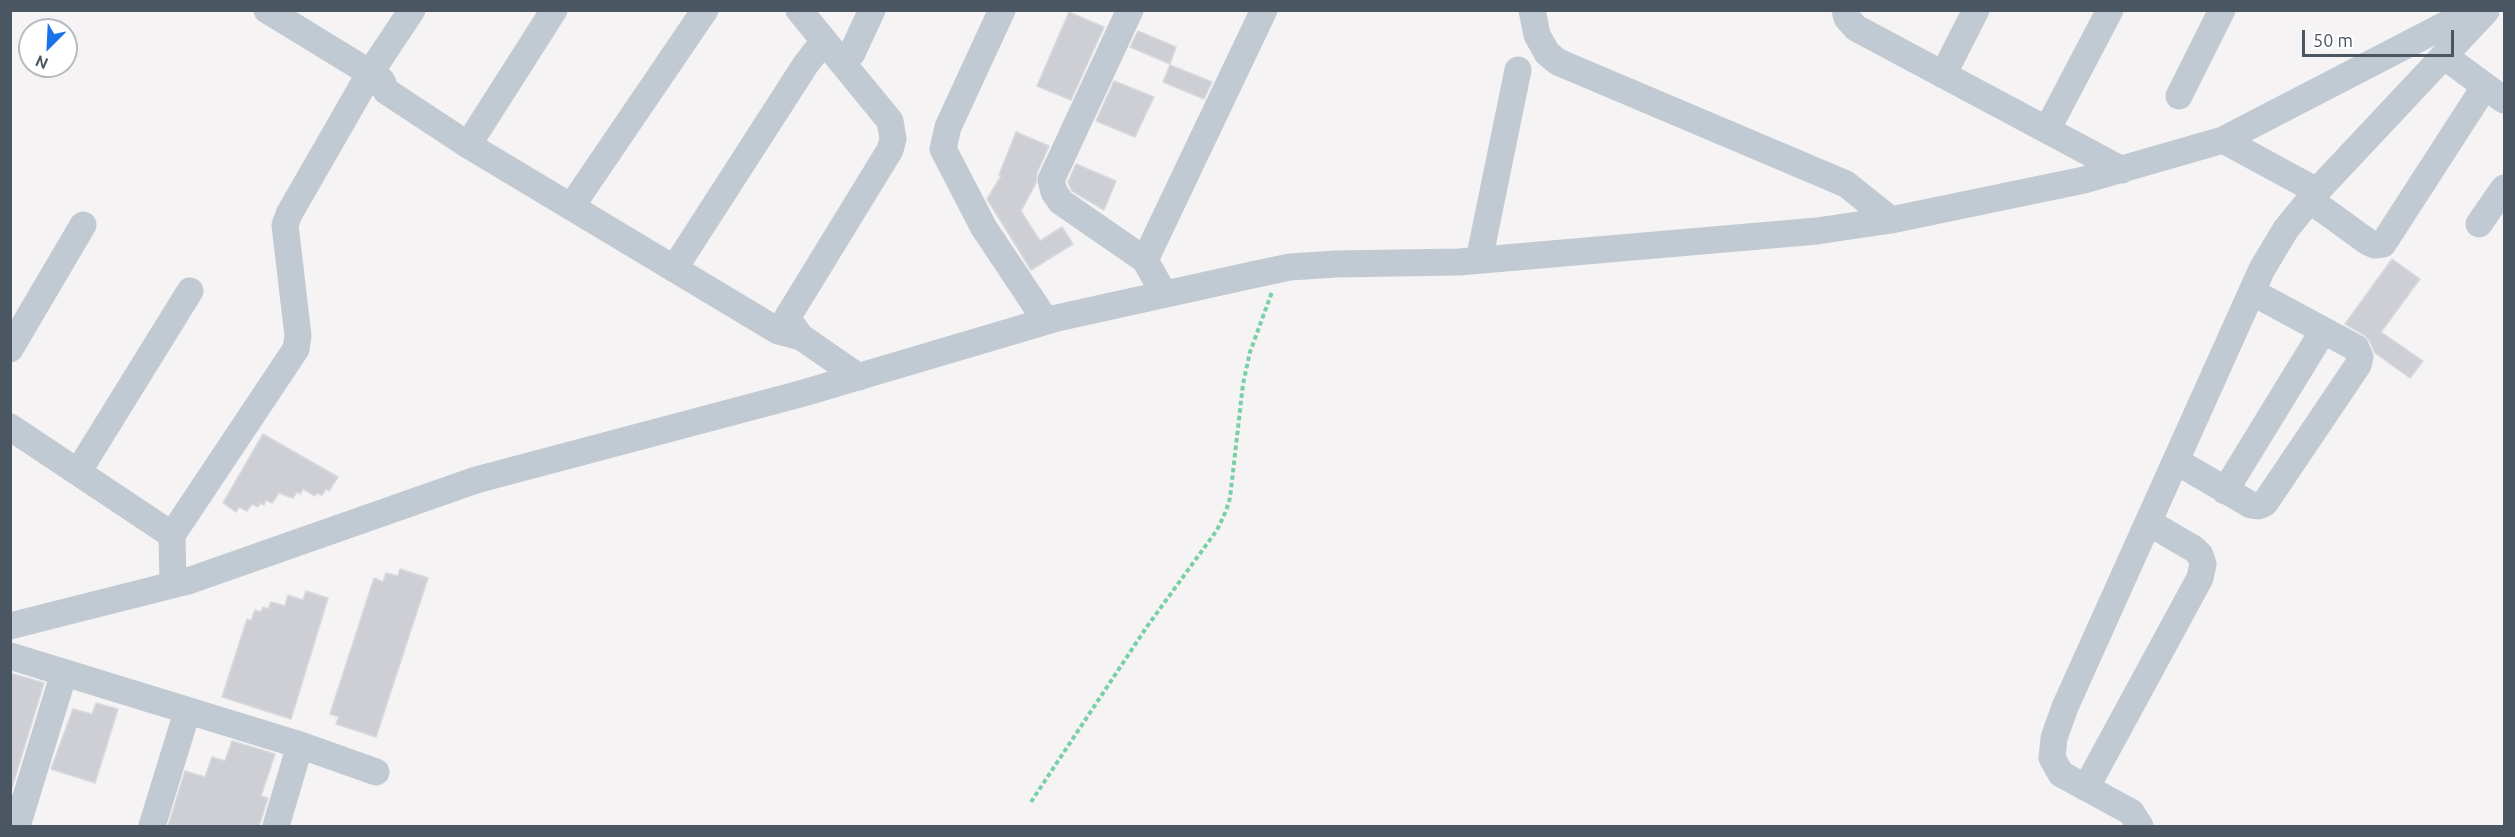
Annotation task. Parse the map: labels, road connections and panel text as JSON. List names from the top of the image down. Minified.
{"scale_bar":"50 m","north":"bottom left"}
